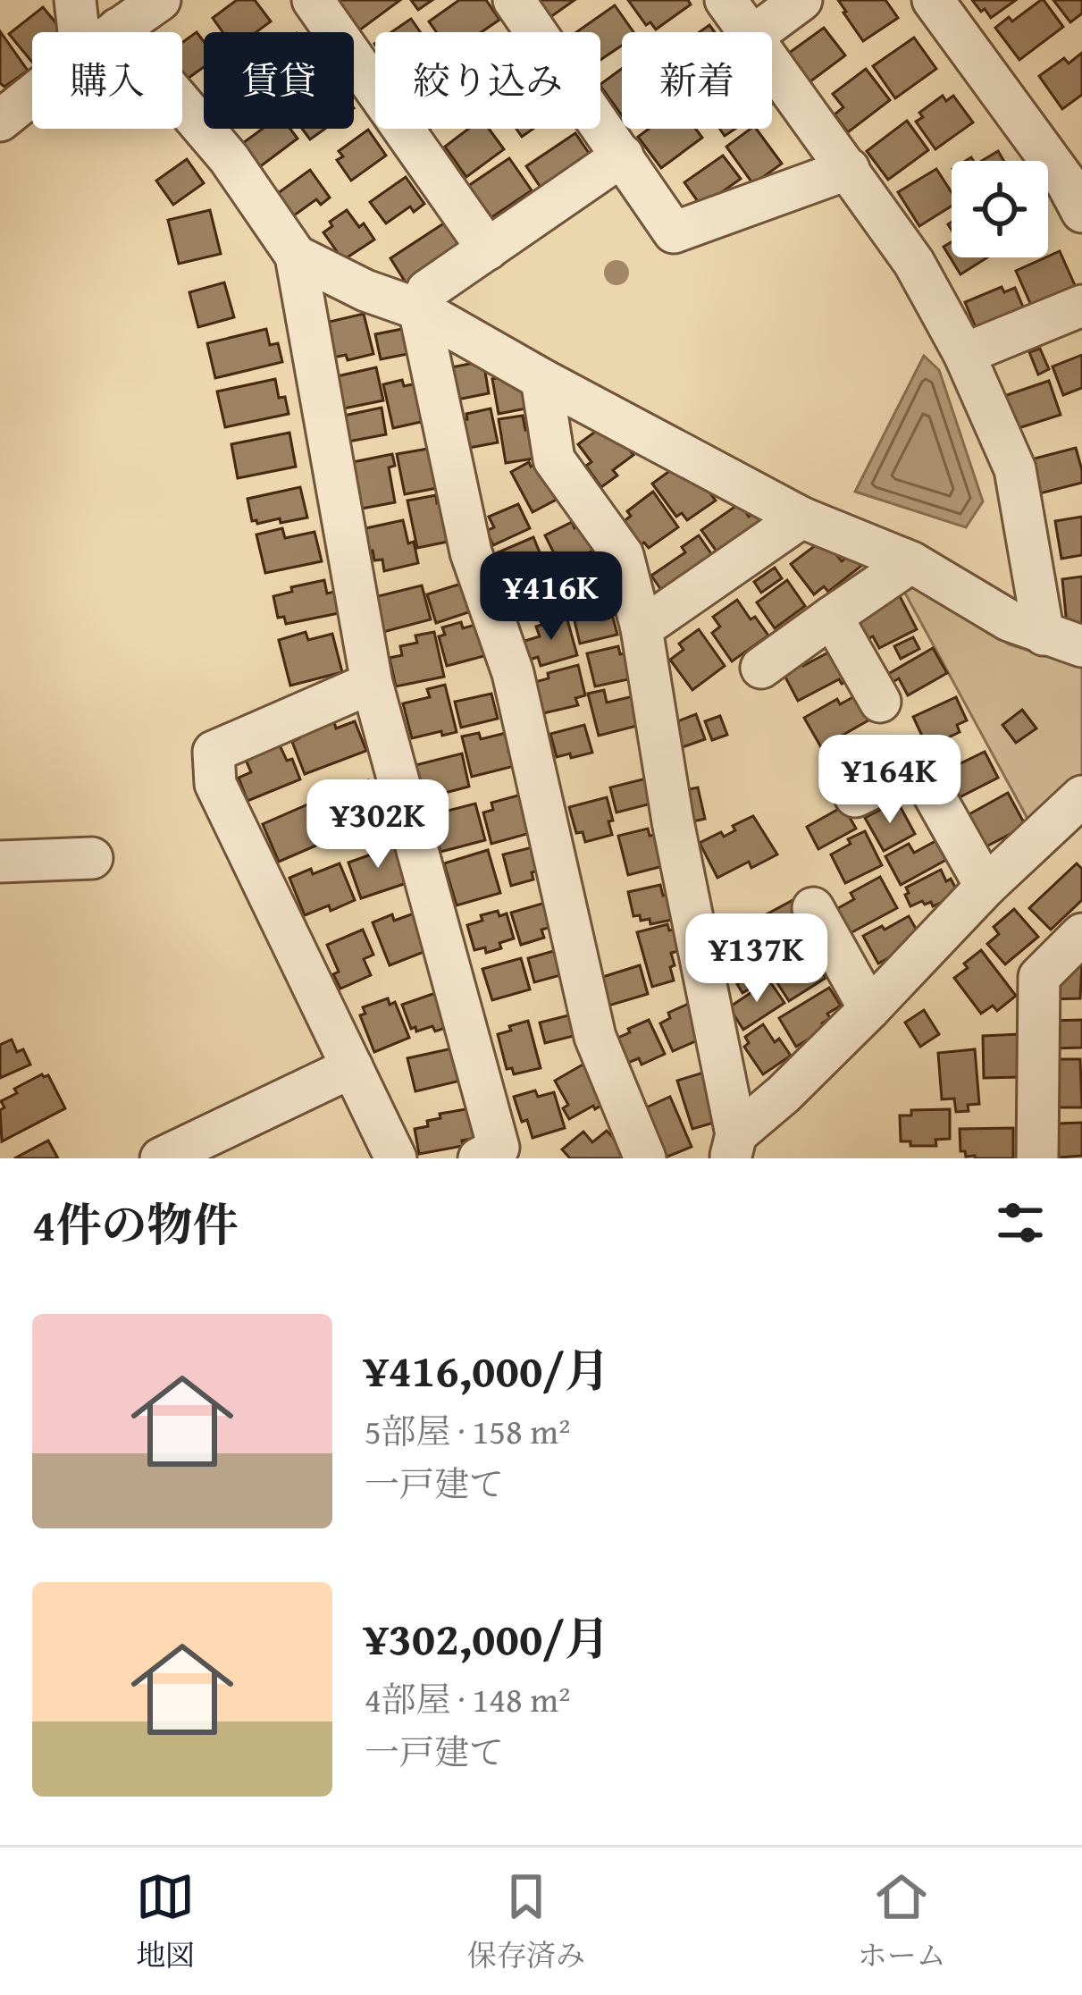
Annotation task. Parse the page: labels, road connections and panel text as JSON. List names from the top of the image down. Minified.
{"page":{"chip":["購入","賃貸","絞り込み","新着"],"price":["¥416K","¥164K","¥302K","¥137K"],"heading":"4件の物件","list":[{"name":"¥416,000/月","note":"5部屋 · 158 m² · 一戸建て"},{"name":"¥302,000/月","note":"4部屋 · 148 m² · 一戸建て"}],"tabs":["地図","保存済み","ホーム"]}}
